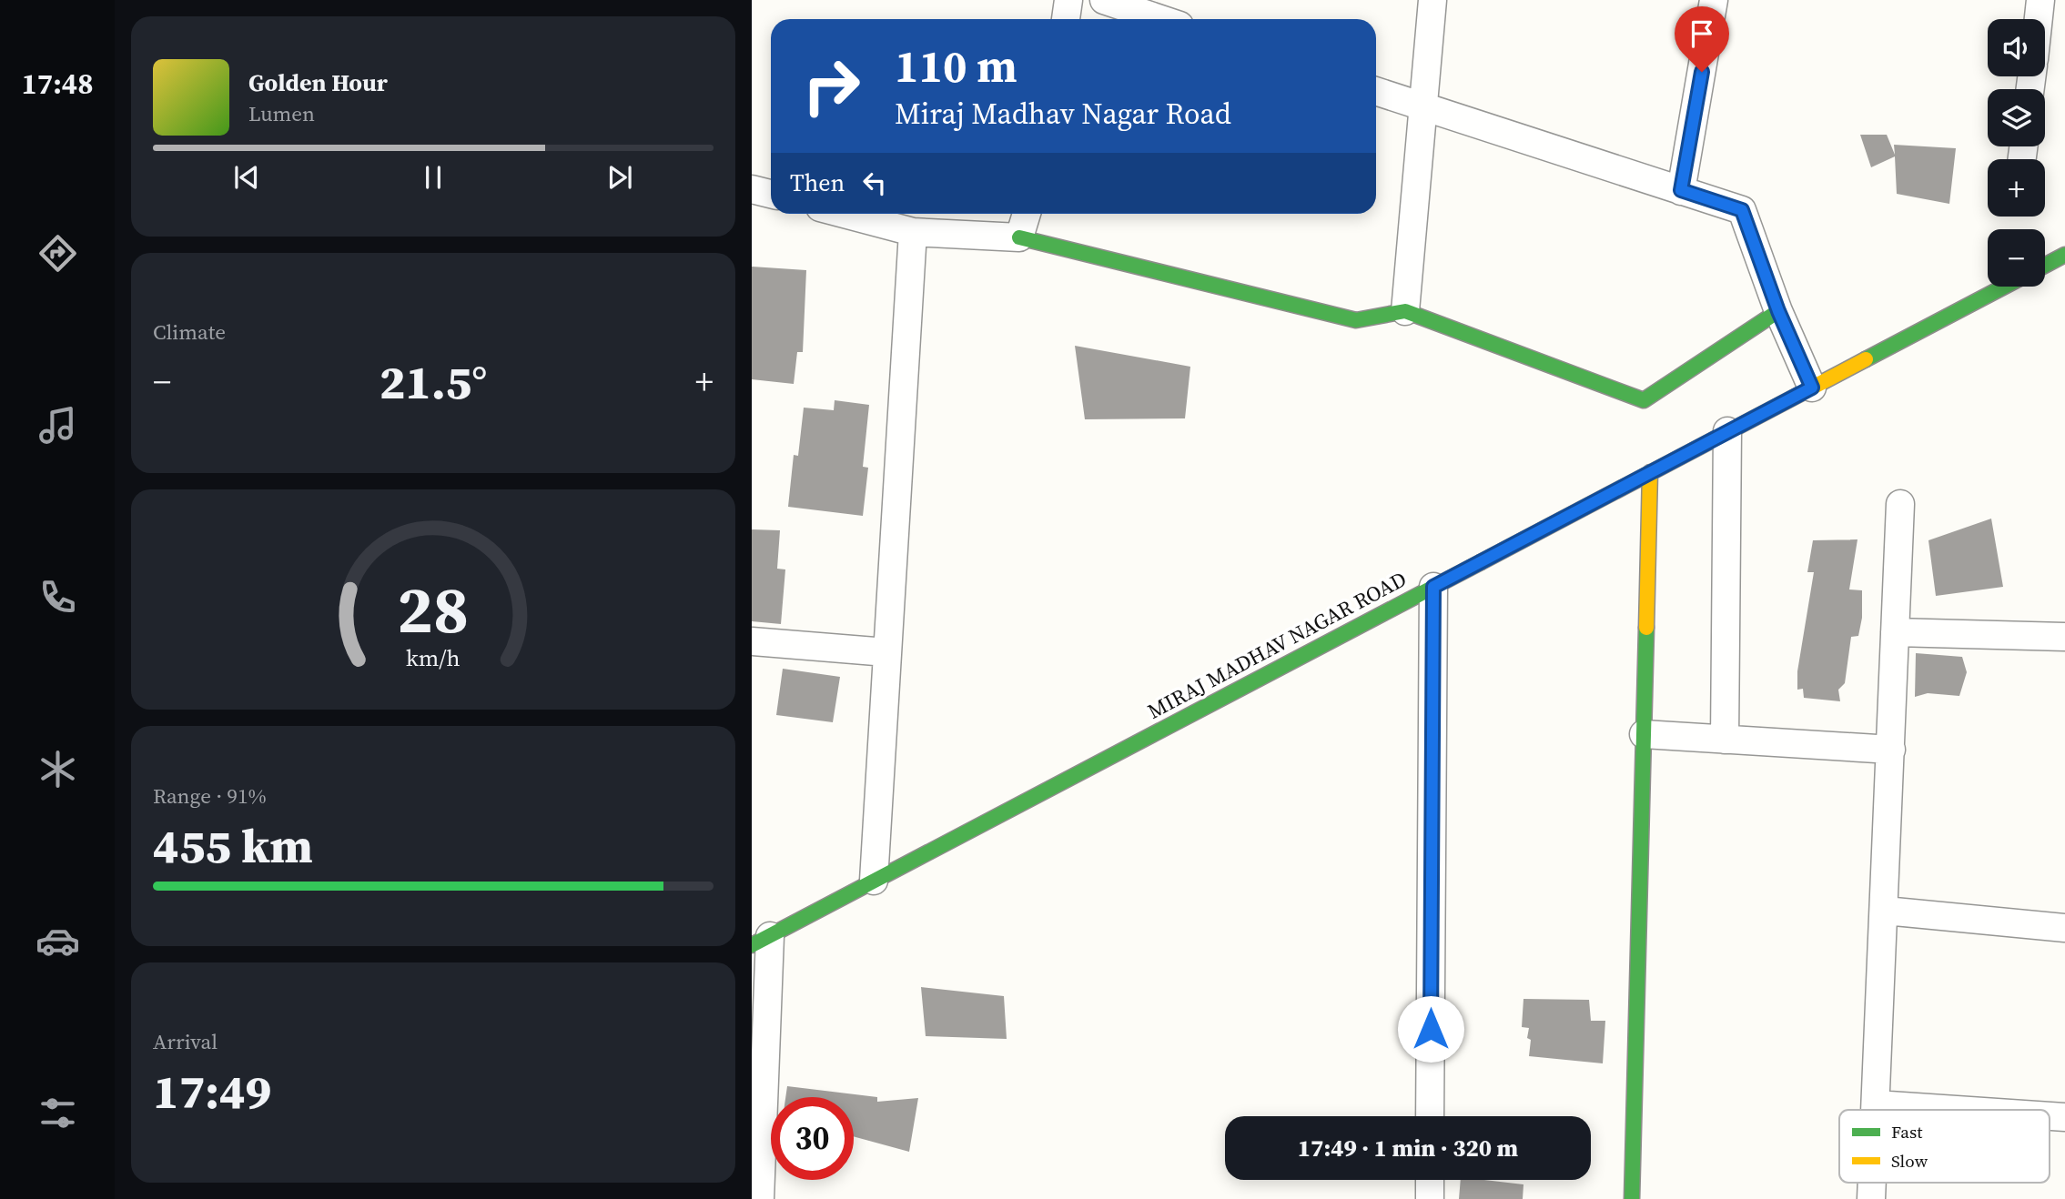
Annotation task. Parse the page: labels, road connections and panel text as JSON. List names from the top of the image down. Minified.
{"streets":{"street":["MIRAJ MADHAV NAGAR ROAD"]},"legend":["Fast","Slow"],"page":{"tabs":"17:48","map_buttons":["+","−"],"turn":["110 m","Miraj Madhav Nagar Road"],"song":["Golden Hour","Lumen"],"then":"Then","tile":["Climate",["Range · 91%","455 km"],["Arrival","17:49"]],"heat":["−","21.5°","+"],"limit":"30","trip":"17:49 · 1 min · 320 m","gauge":["28","km/h"]}}
